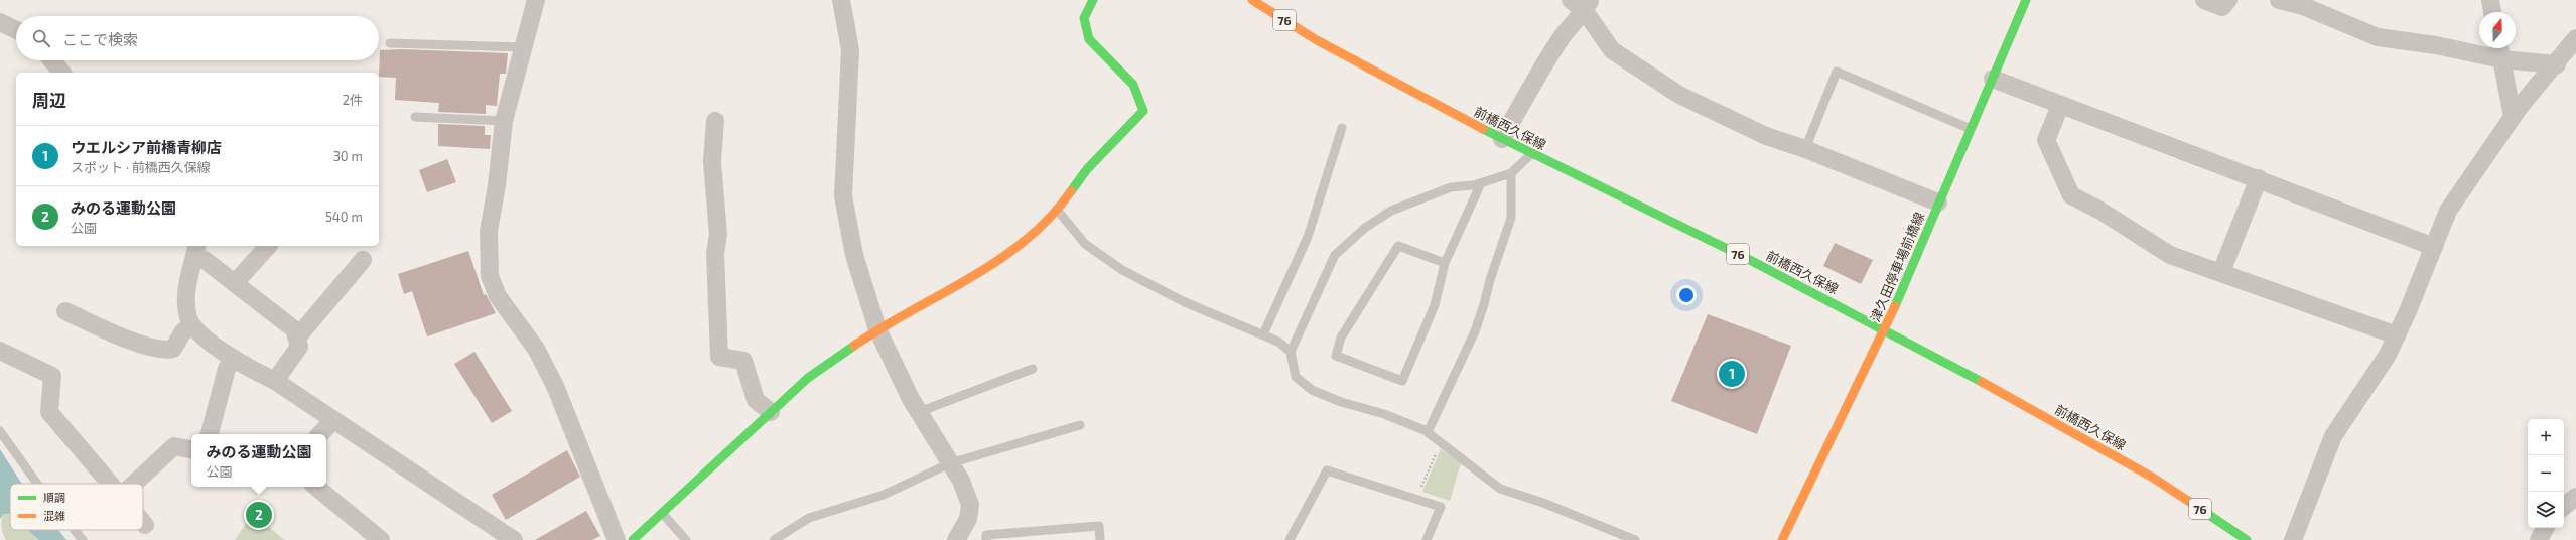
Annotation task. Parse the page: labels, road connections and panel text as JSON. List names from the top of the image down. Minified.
{"streets":{"main road":["76","前橋西久保線","津久田停車場前橋線"]},"crossings":[["前橋西久保線","津久田停車場前橋線"]],"legend":["順調","混雑"],"north":"top","page":{"search":"ここで検索","heading":["周辺","2件"],"list":[{"mark":"1","name":"ウエルシア前橋青柳店","note":"スポット · 前橋西久保線","value":"30 m"},{"mark":"2","name":"みのる運動公園","note":"公園","value":"540 m"}],"pins":["1","2"],"map_buttons":["+","−"],"popup":["みのる運動公園","公園"]}}
